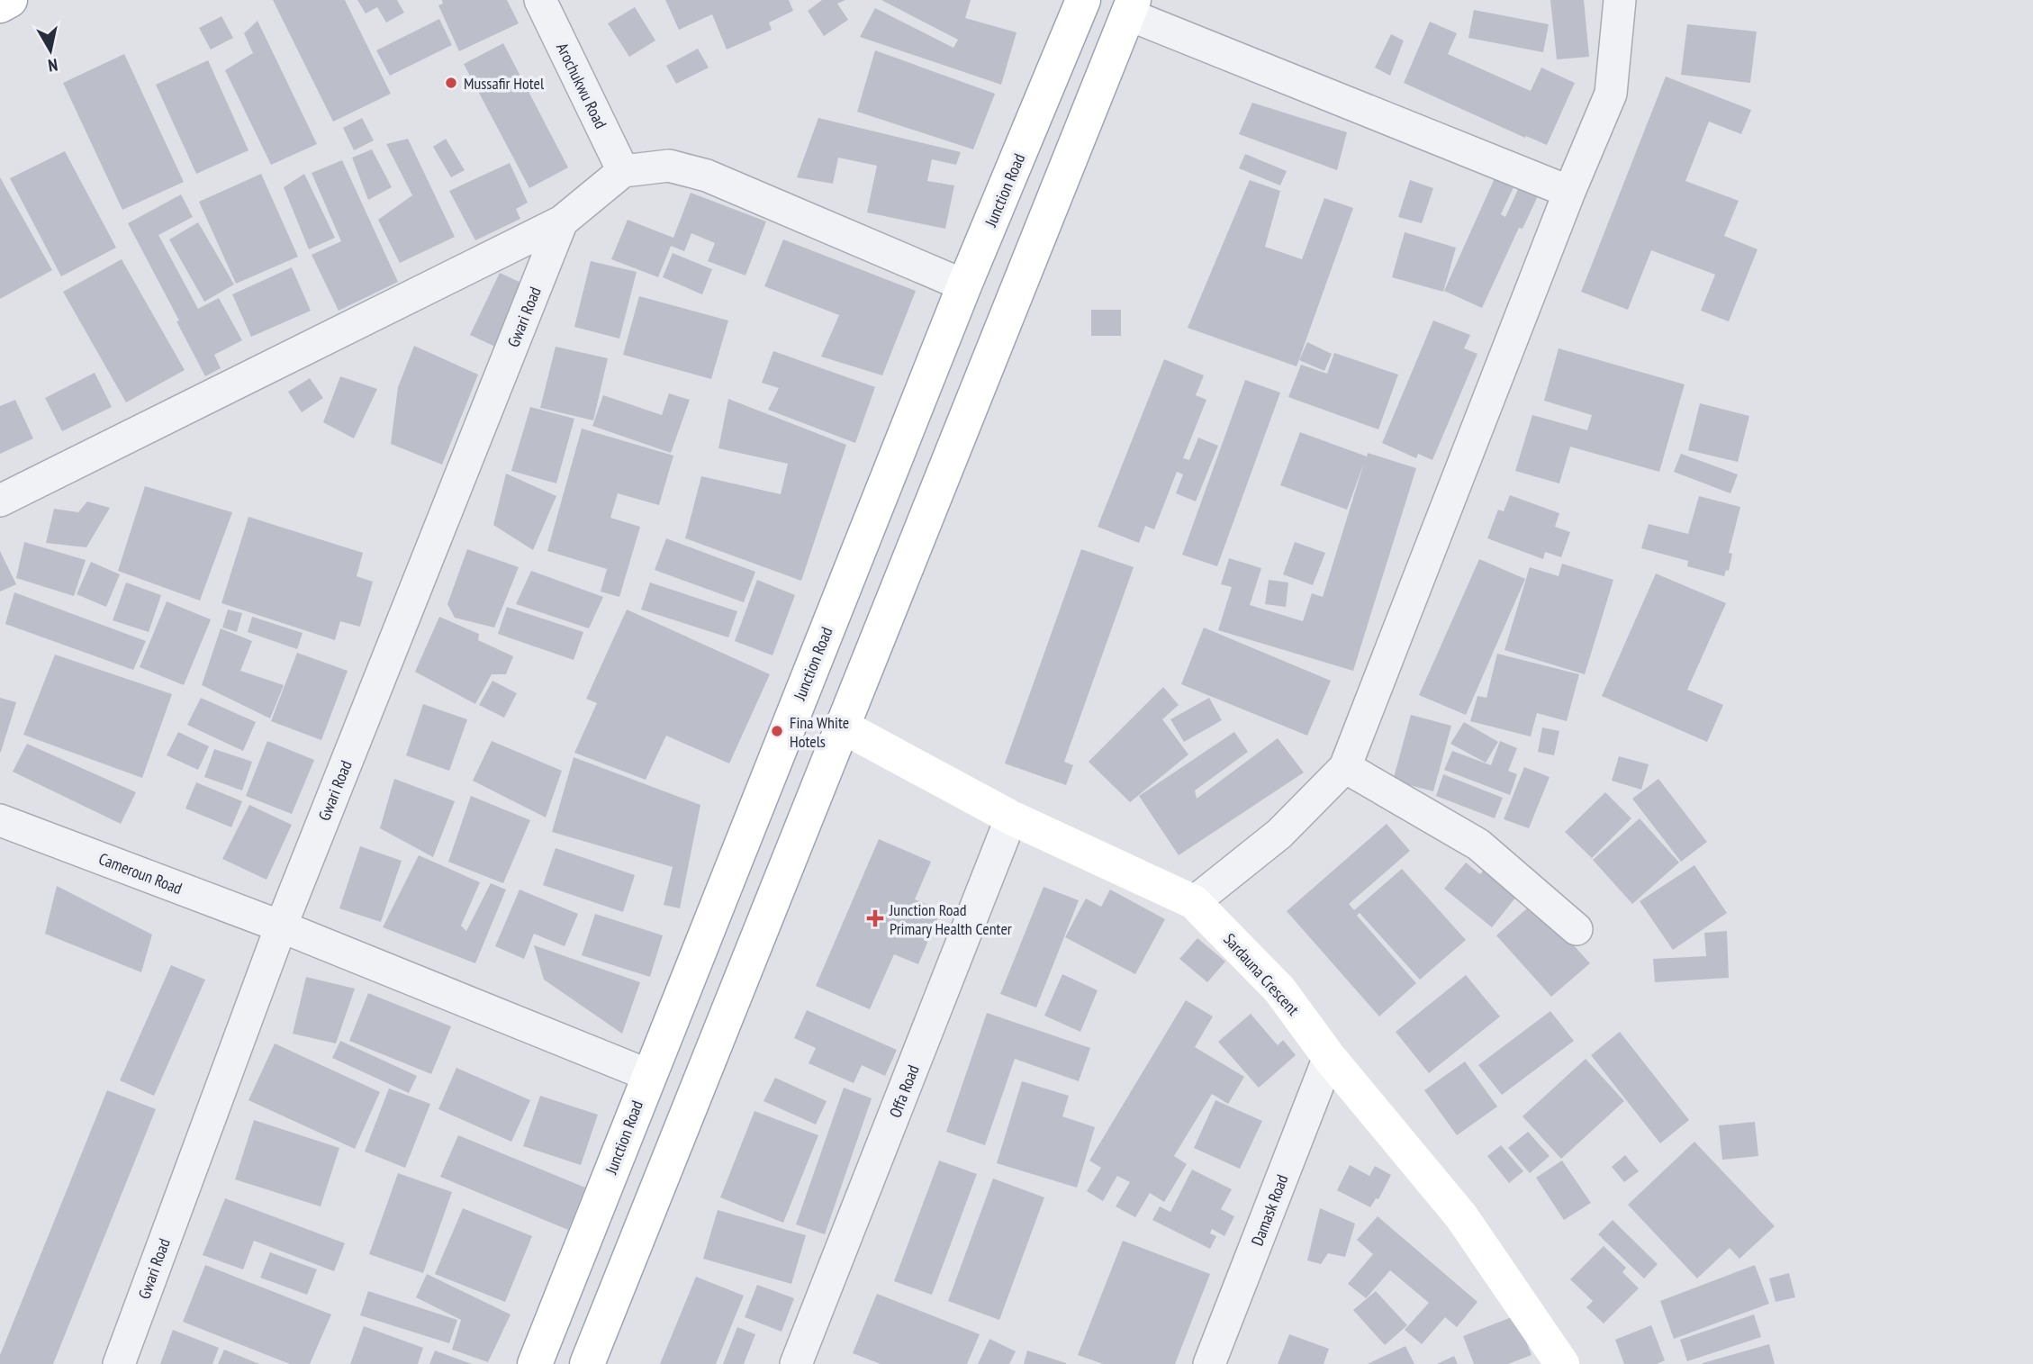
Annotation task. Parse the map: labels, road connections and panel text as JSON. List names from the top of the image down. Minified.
{"streets":{"main road":["Junction Road","Sardauna Crescent"],"street":["Arochukwu Road","Gwari Road","Cameroun Road","Offa Road","Damask Road"]},"crossings":[["Arochukwu Road","Gwari Road"],["Junction Road","Cameroun Road"],["Gwari Road","Cameroun Road"],["Sardauna Crescent","Offa Road"],["Sardauna Crescent","Damask Road"]],"places":{"other":["Mussafir Hotel","Fina White Hotels"],"health":["Junction Road Primary Health Center"]},"north":"bottom"}
